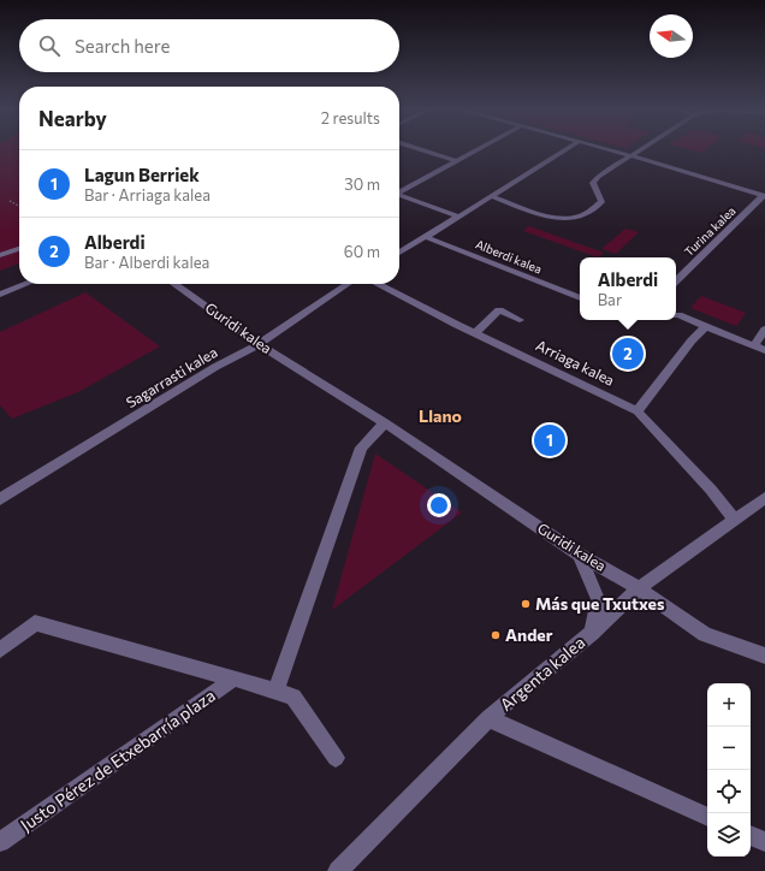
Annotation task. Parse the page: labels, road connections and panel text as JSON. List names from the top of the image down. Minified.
{"streets":{"street":["Turina kalea","Alberdi kalea","Guridi kalea","Arriaga kalea","Sagarrasti kalea","Argenta kalea","Justo Pérez de Etxebarría plaza"]},"crossings":[["Guridi kalea","Sagarrasti kalea"],["Guridi kalea","Argenta kalea"],["Arriaga kalea","Argenta kalea"]],"districts":["Llano"],"places":["Más que Txutxes","Ander"],"north":"left","page":{"search":"Search here","heading":["Nearby","2 results"],"list":[{"mark":"1","name":"Lagun Berriek","note":"Bar · Arriaga kalea","value":"30 m"},{"mark":"2","name":"Alberdi","note":"Bar · Alberdi kalea","value":"60 m"}],"popup":["Alberdi","Bar"],"pins":["2","1"],"map_buttons":["+","−"]}}
